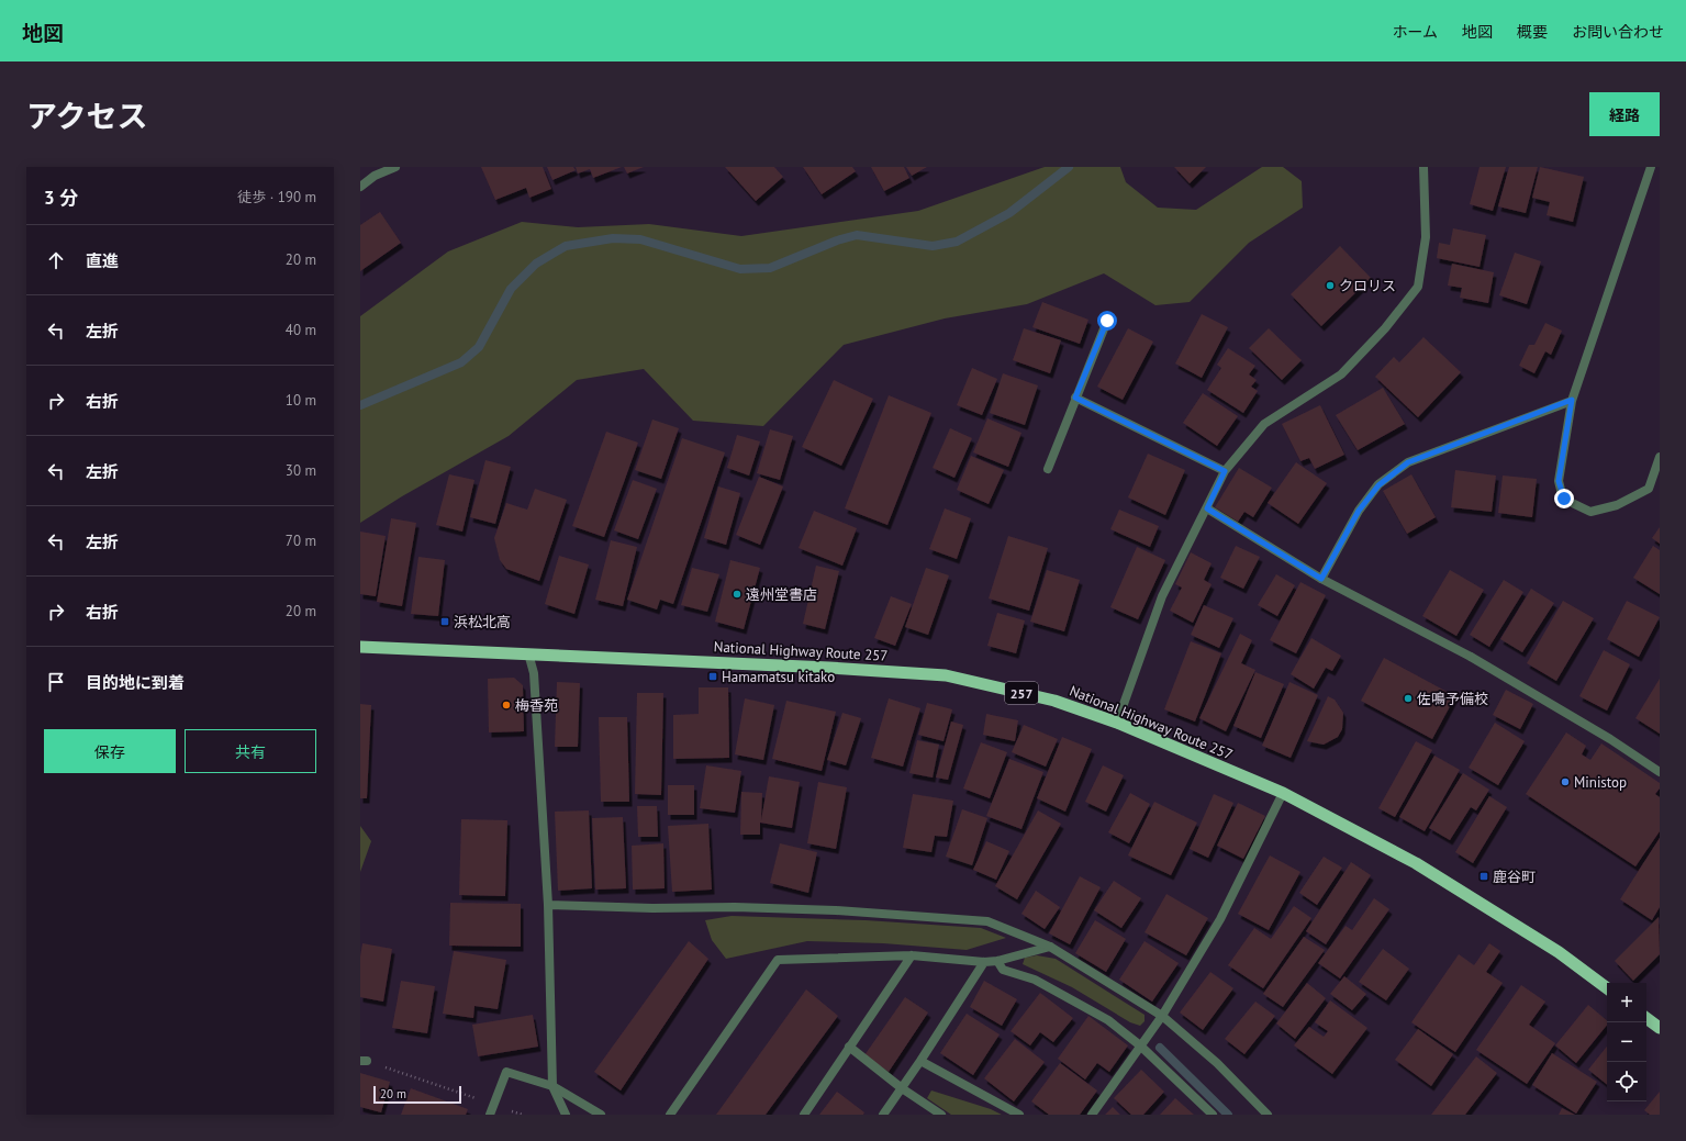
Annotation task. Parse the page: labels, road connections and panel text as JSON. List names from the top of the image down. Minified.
{"streets":{"highway":["National Highway Route 257","257"]},"places":{"other":["クロリス","遠州堂書店","佐鳴予備校","梅香苑","Ministop"],"transit":["浜松北高","Hamamatsu kitako","鹿谷町"]},"scale_bar":"20 m","page":{"header":"地図","nav":["ホーム","地図","概要","お問い合わせ"],"title":"アクセス","buttons":["経路",["保存","共有"]],"heading":["3 分","徒歩 · 190 m"],"list":[["直進","20 m"],["左折","40 m"],["右折","10 m"],["左折","30 m"],["左折","70 m"],["右折","20 m"],"目的地に到着"],"map_buttons":["+","−"],"scale":"20 m"}}
